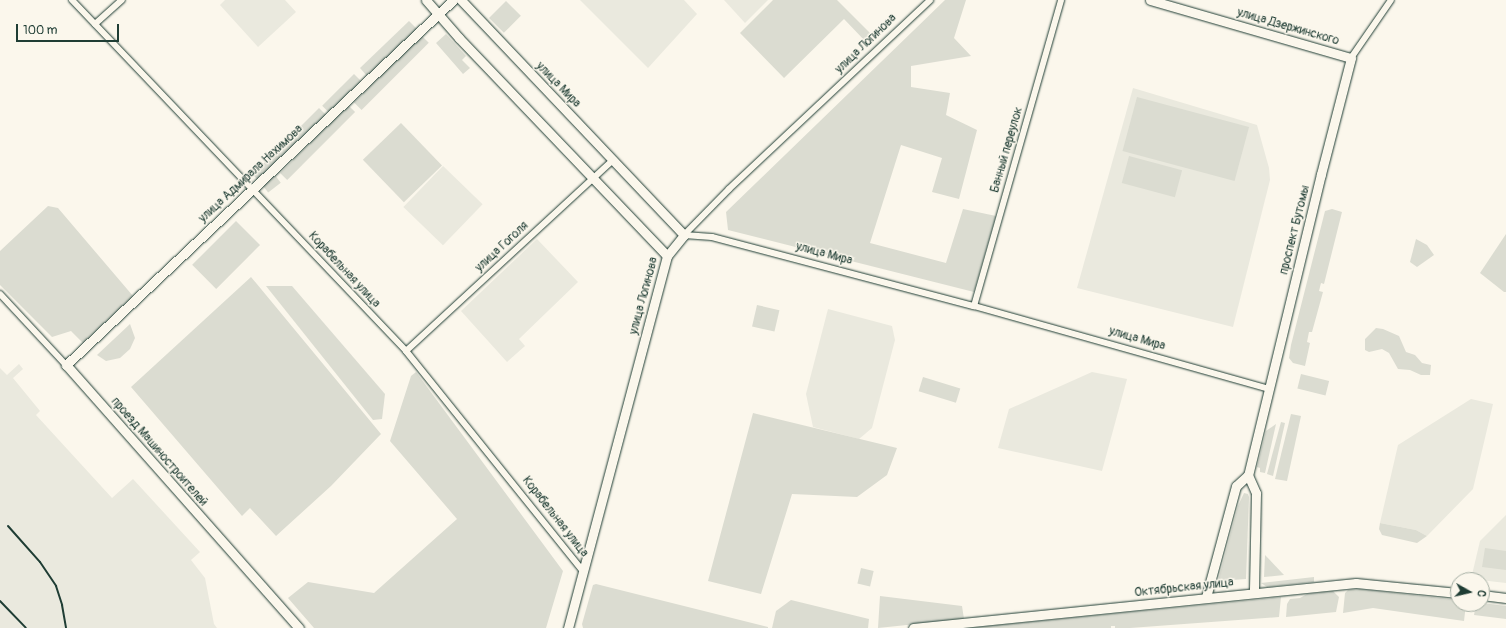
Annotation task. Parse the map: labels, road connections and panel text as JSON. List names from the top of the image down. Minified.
{"streets":{"street":["улица Дзержинского","улица Логинова","улица Мира","Банный переулок","улица Адмирала Нахимова","проспект Бутомы","улица Гоголя","Корабельная улица","проезд Машиностроителей","Октябрьская улица"]},"crossings":[["улица Дзержинского","проспект Бутомы"],["улица Логинова","улица Мира"],["улица Логинова","Корабельная улица"],["улица Мира","Банный переулок"],["улица Мира","проспект Бутомы"],["улица Мира","улица Гоголя"],["улица Адмирала Нахимова","Корабельная улица"],["улица Адмирала Нахимова","проезд Машиностроителей"],["проспект Бутомы","Октябрьская улица"],["улица Гоголя","Корабельная улица"]],"scale_bar":"100 m","north":"right"}
